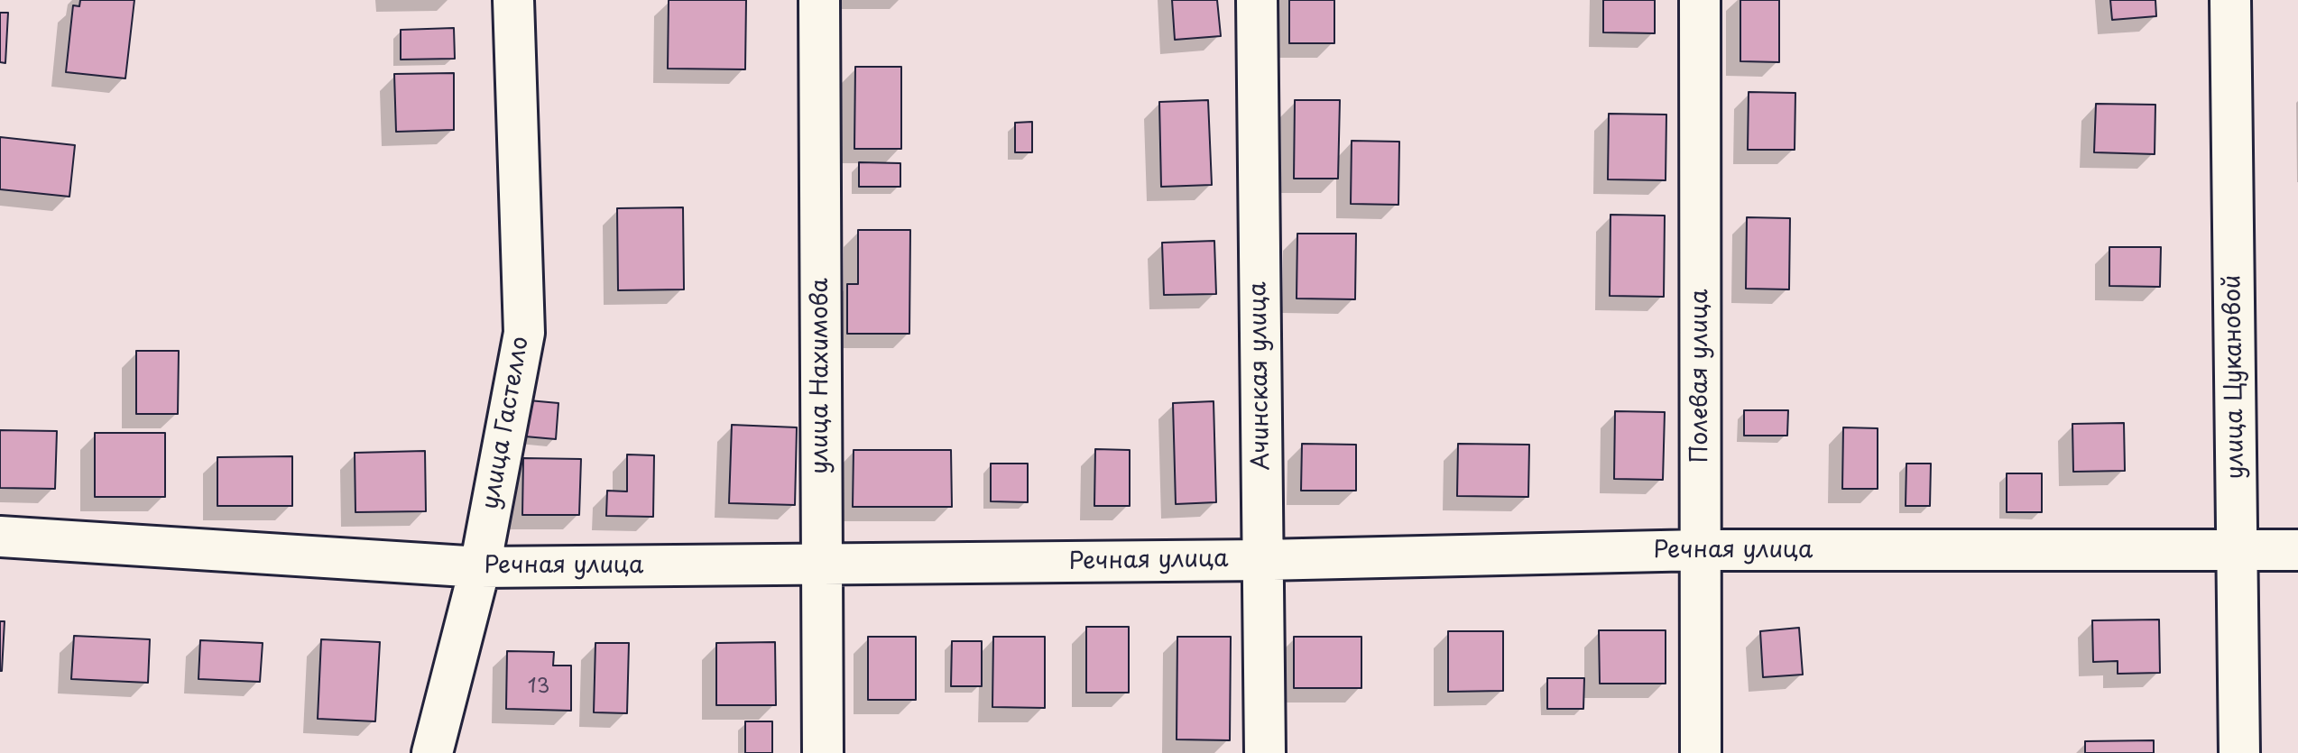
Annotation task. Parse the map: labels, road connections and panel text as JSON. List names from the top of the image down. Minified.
{"streets":{"street":["улица Нахимова","Ачинская улица","Полевая улица","улица Цукановой","улица Гастелло","Речная улица"]},"crossings":[["улица Нахимова","Речная улица"],["Ачинская улица","Речная улица"],["Полевая улица","Речная улица"],["улица Цукановой","Речная улица"],["улица Гастелло","Речная улица"]],"house_numbers":["13"]}
